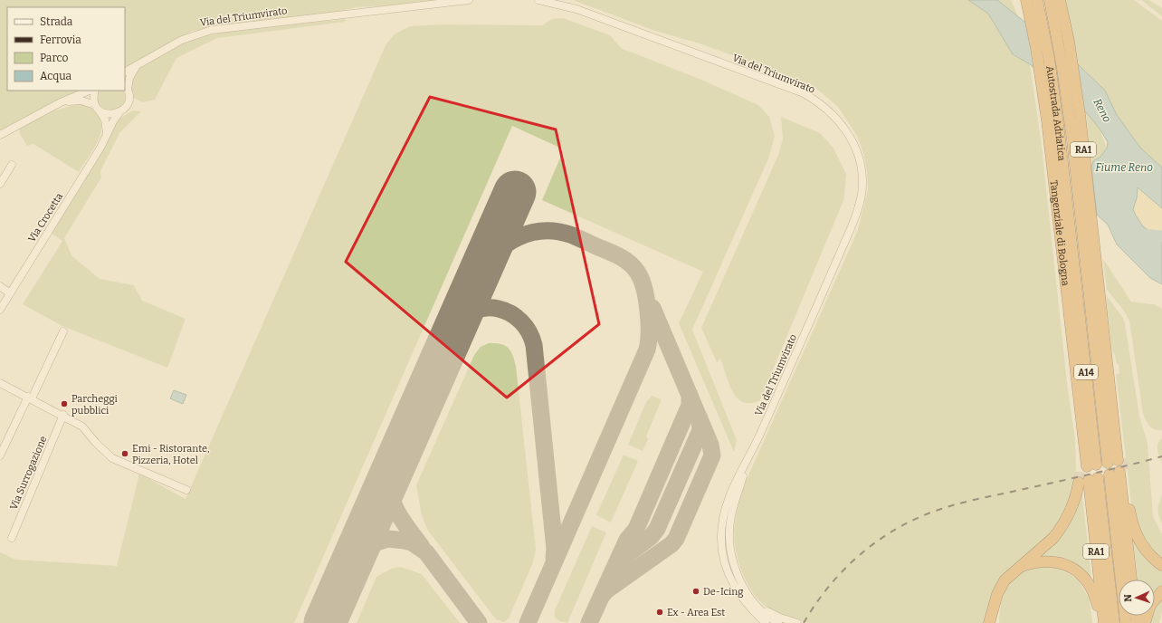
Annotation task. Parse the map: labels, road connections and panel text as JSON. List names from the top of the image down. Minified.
{"streets":{"highway":["Autostrada Adriatica","RA1","Tangenziale di Bologna","A14"],"street":["Via del Triumvirato","Via Crocetta","Via Surrogazione"]},"crossings":[["Autostrada Adriatica","RA1"],["Autostrada Adriatica","Tangenziale di Bologna"]],"water":["Reno","Fiume Reno"],"places":["Parcheggi pubblici","Emi - Ristorante, Pizzeria, Hotel","De-Icing","Ex - Area Est"],"legend":["Strada","Ferrovia","Parco","Acqua"],"north":"left"}
